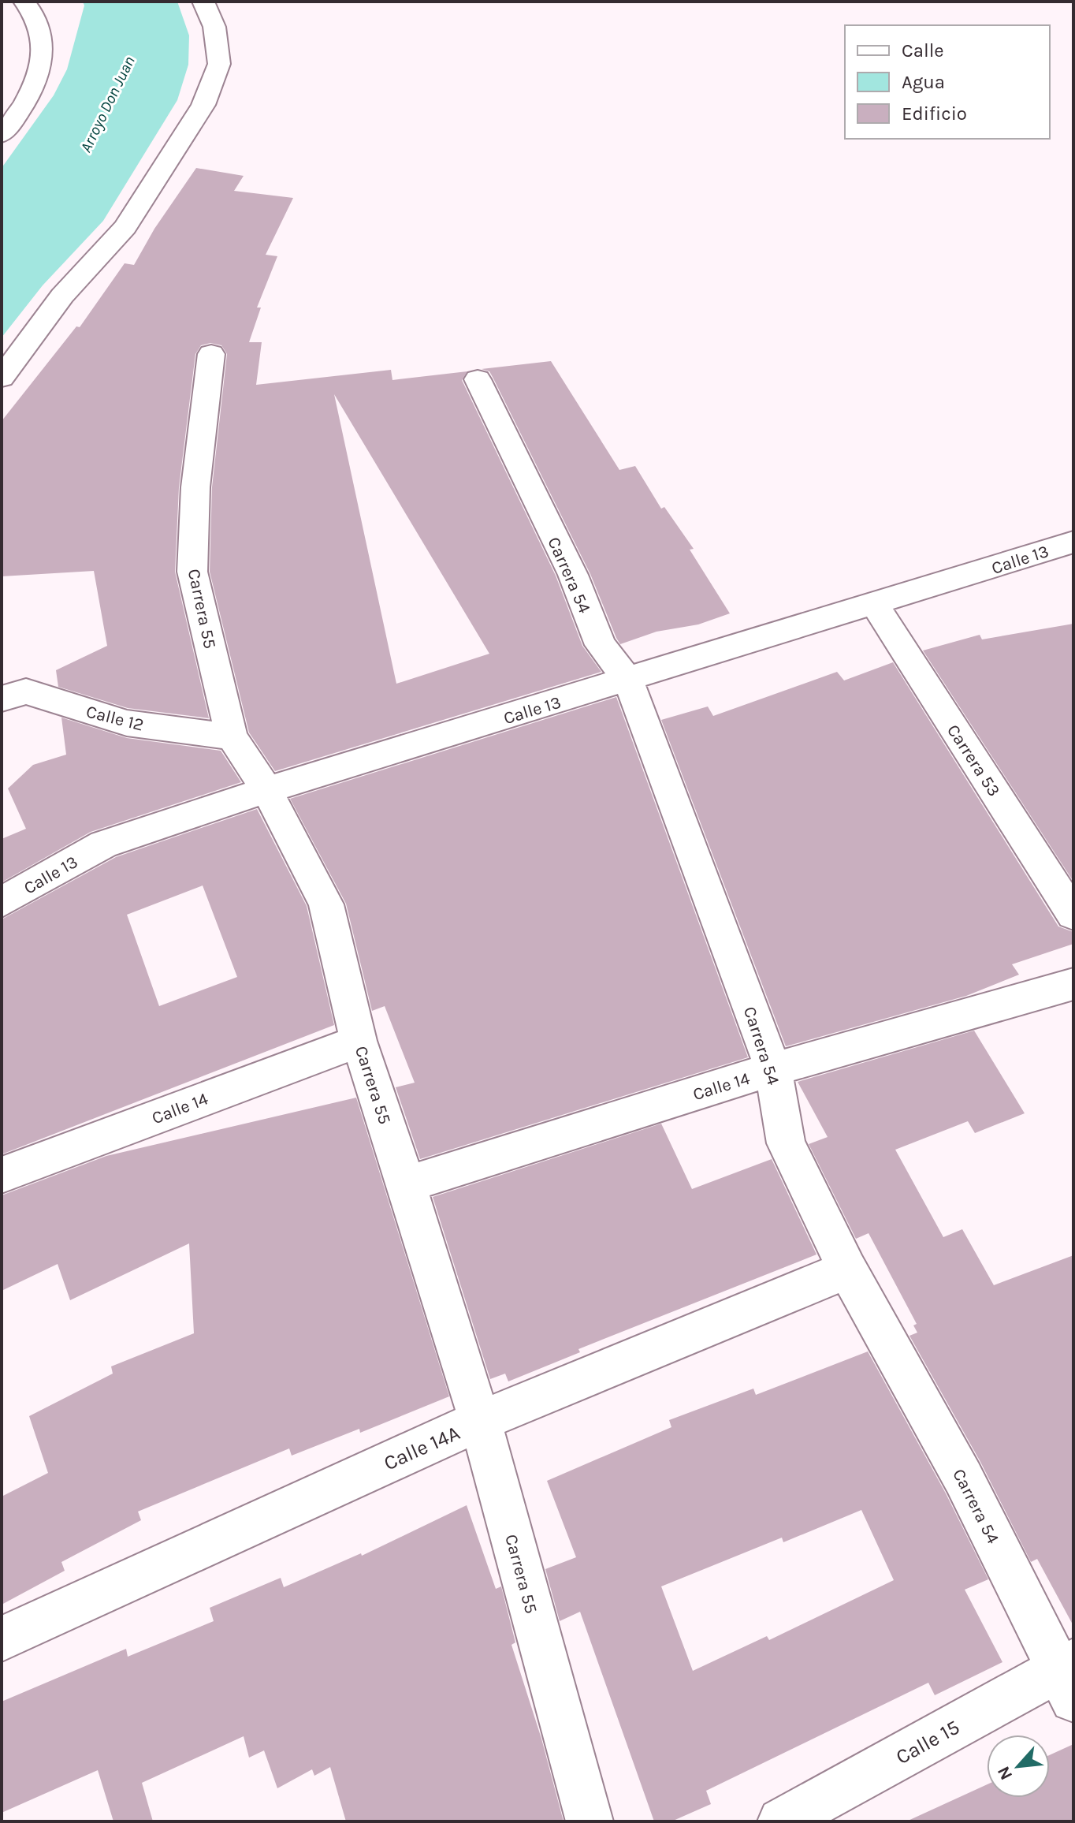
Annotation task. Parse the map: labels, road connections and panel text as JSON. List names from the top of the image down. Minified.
{"streets":{"street":["Calle 13","Carrera 54","Carrera 55","Calle 12","Carrera 53","Calle 14","Calle 14A","Calle 15"]},"crossings":[["Calle 13","Carrera 54"],["Calle 13","Carrera 55"],["Calle 13","Carrera 53"],["Carrera 54","Calle 14"],["Carrera 54","Calle 14A"],["Carrera 54","Calle 15"],["Carrera 55","Calle 12"],["Carrera 55","Calle 14"],["Carrera 55","Calle 14A"]],"water":["Arroyo Don Juan"],"legend":["Calle","Agua","Edificio"],"north":"bottom left"}
